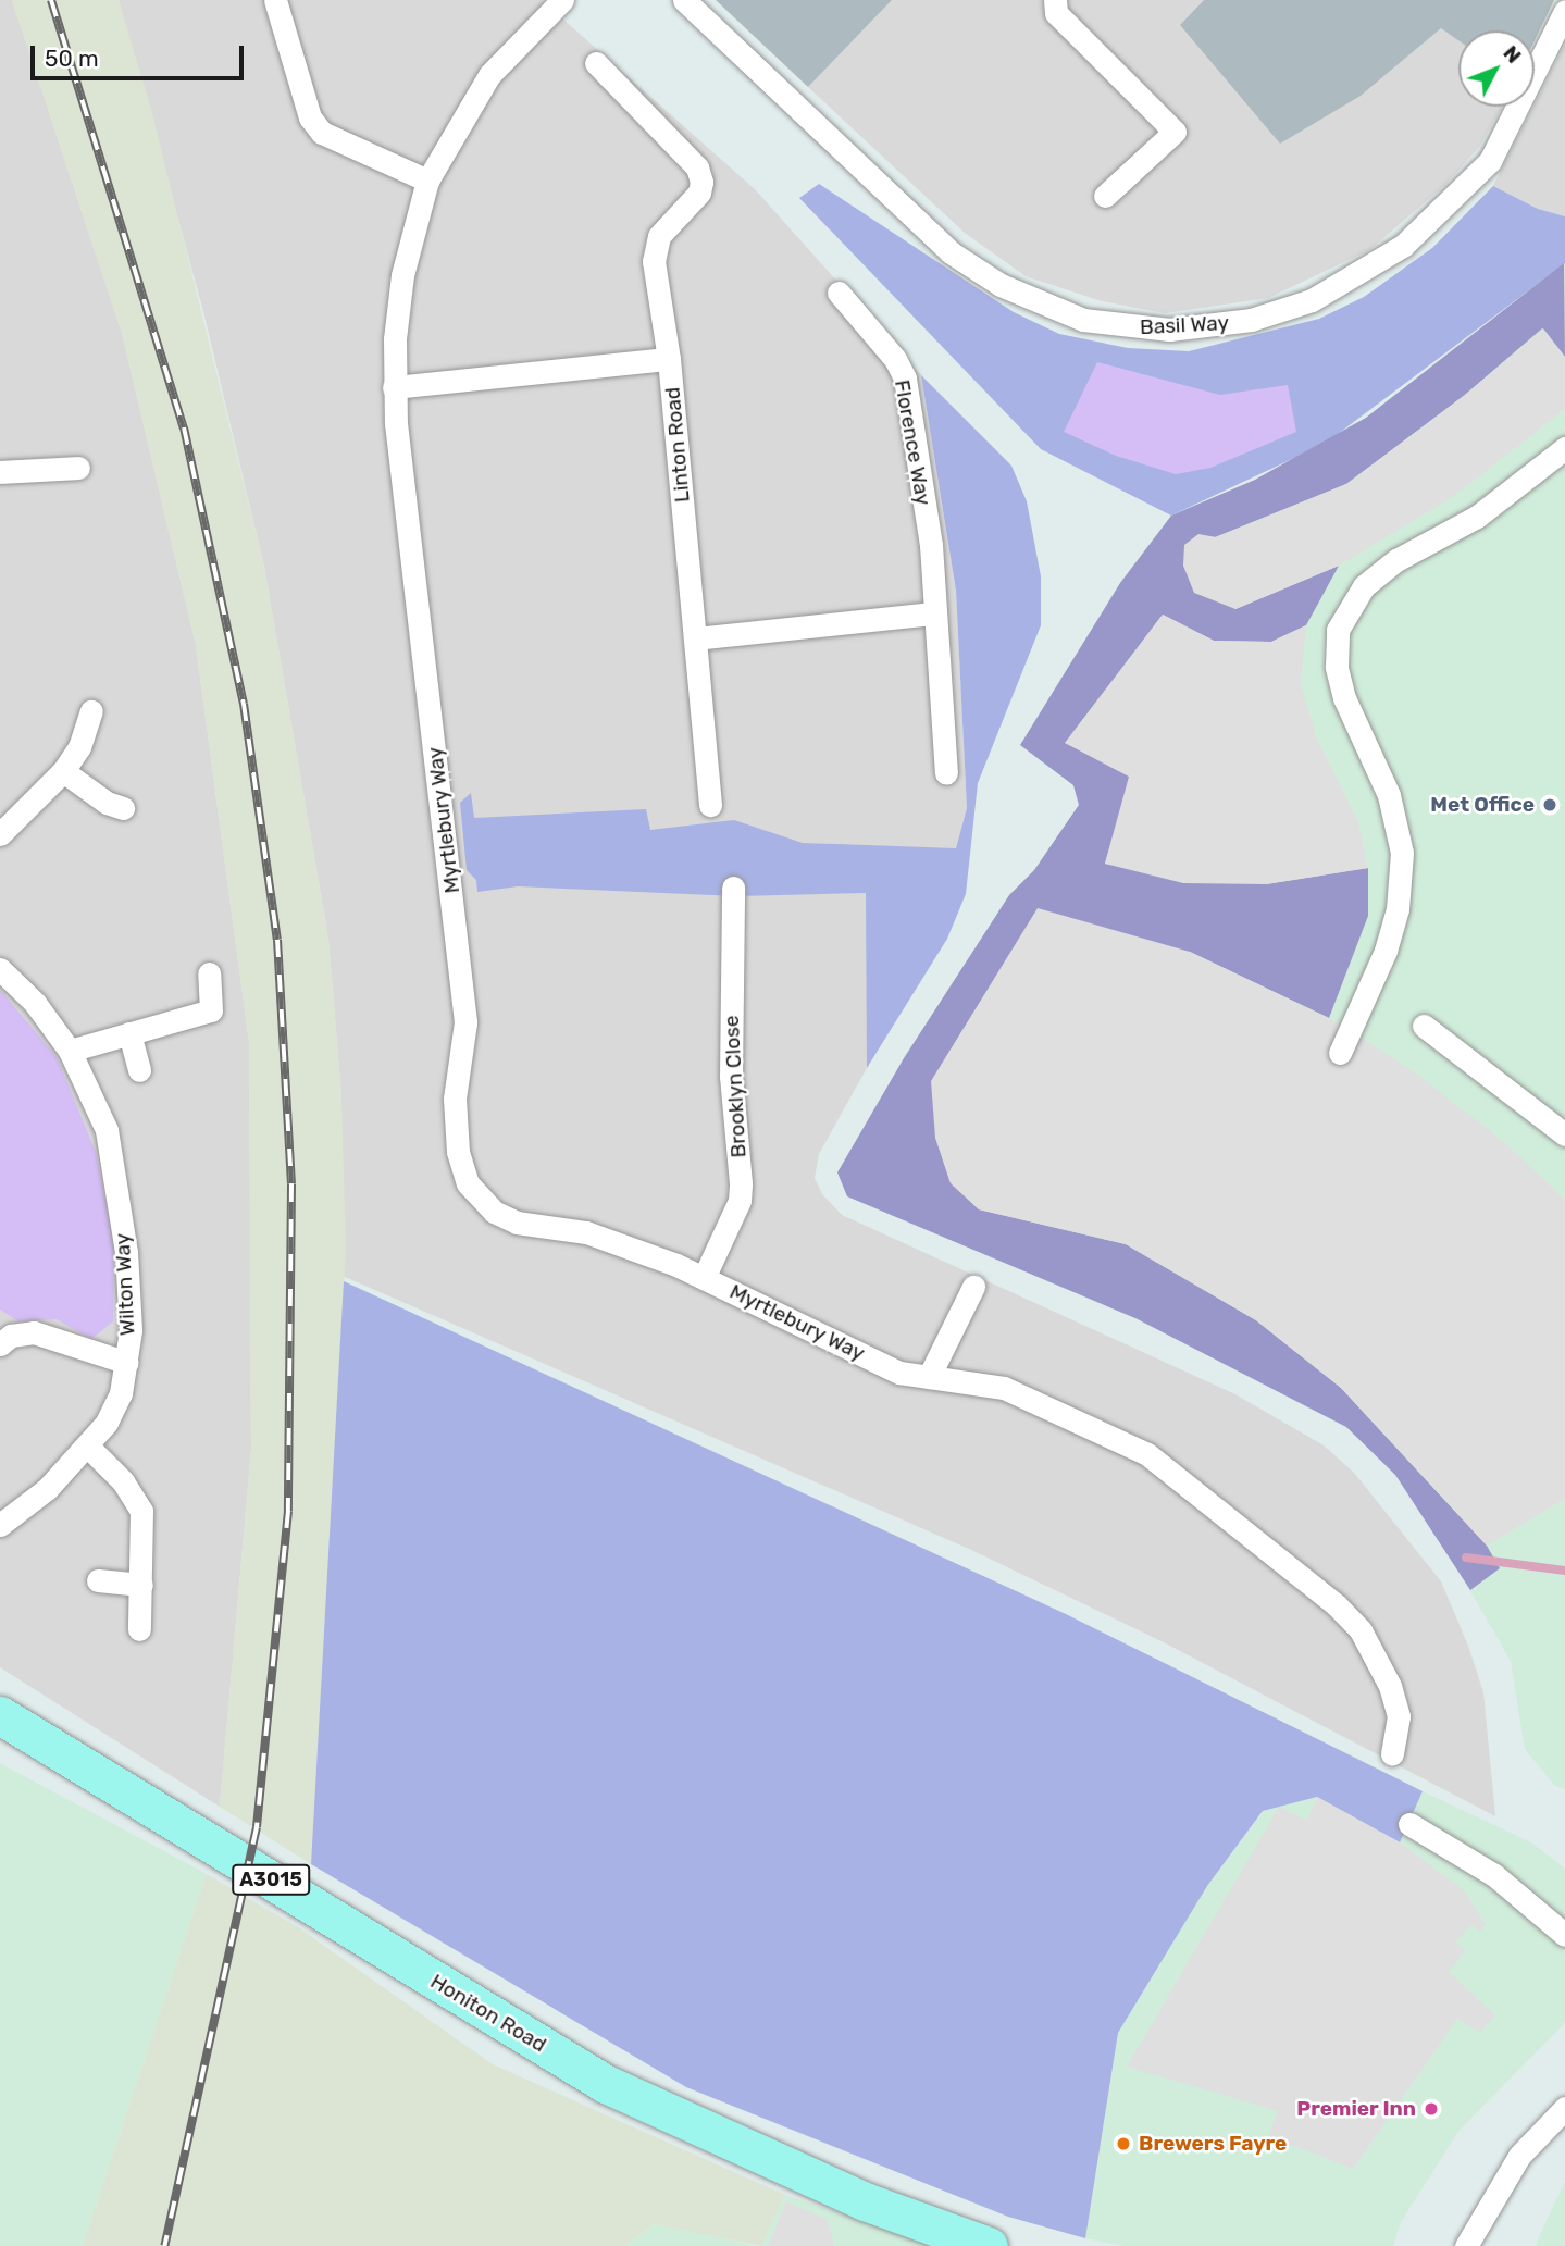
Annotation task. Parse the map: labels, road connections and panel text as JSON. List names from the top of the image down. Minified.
{"streets":{"main road":["A3015","Honiton Road"],"street":["Basil Way","Florence Way","Linton Road","Myrtlebury Way","Brooklyn Close","Wilton Way"]},"crossings":[["Linton Road","Myrtlebury Way"],["Myrtlebury Way","Brooklyn Close"]],"places":["Met Office","Premier Inn","Brewers Fayre"],"scale_bar":"50 m","north":"top right"}
